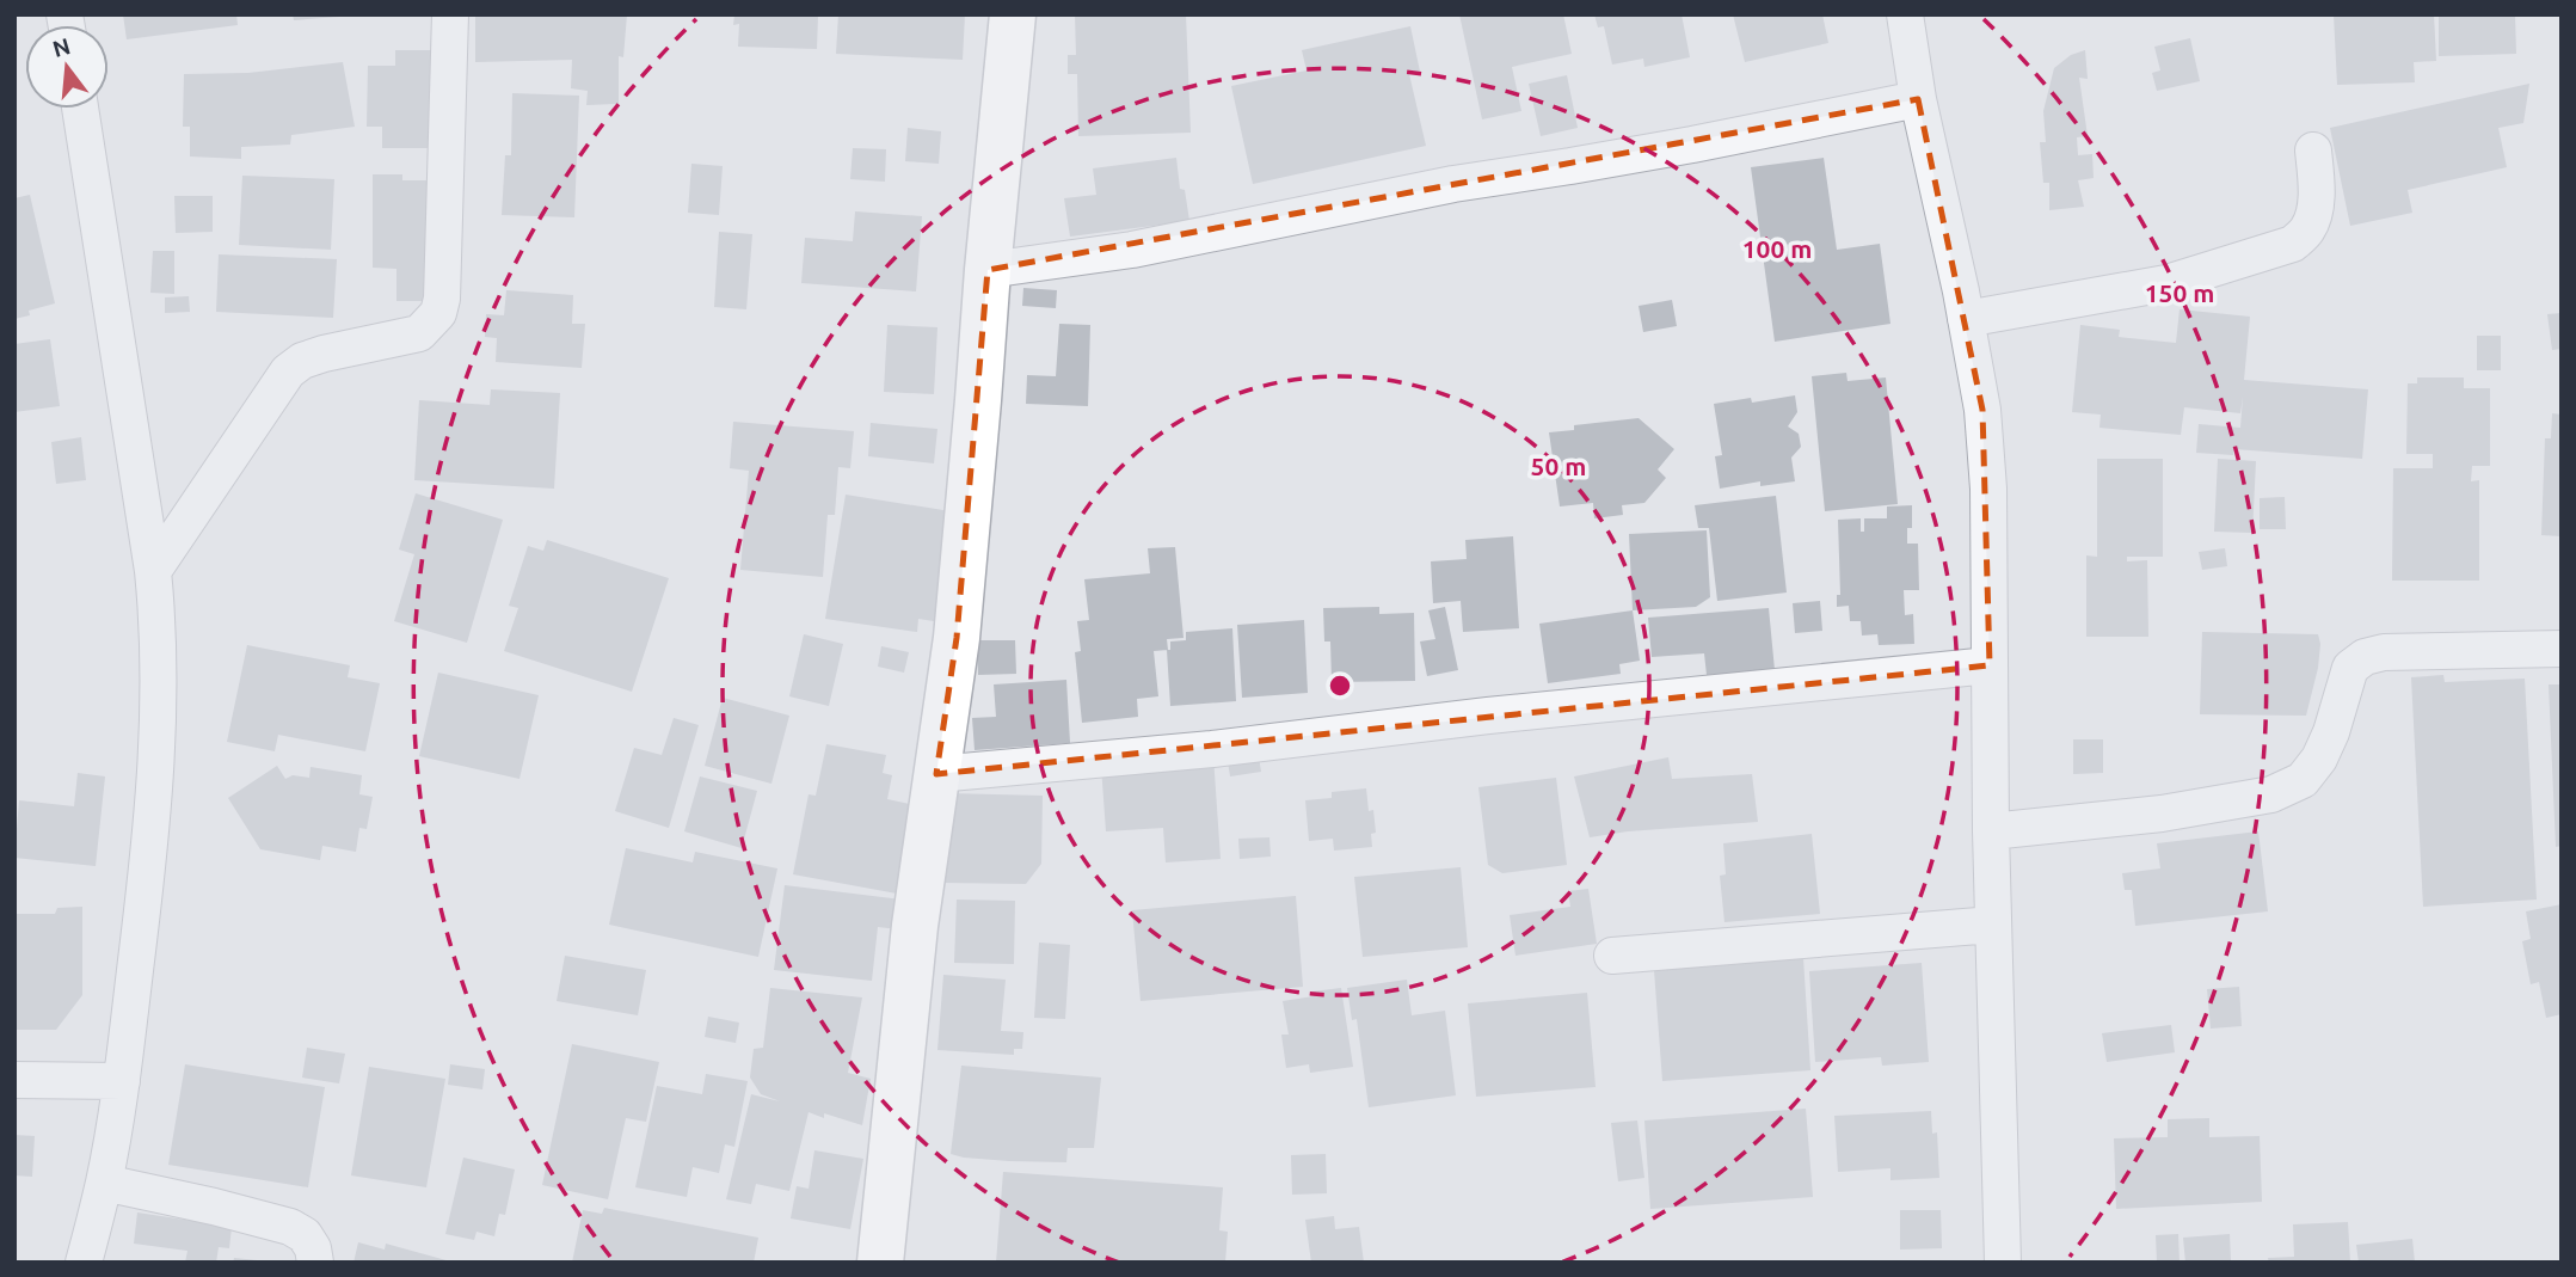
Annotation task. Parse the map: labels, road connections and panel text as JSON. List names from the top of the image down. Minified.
{"north":"top","rings":["100 m","150 m","50 m"]}
